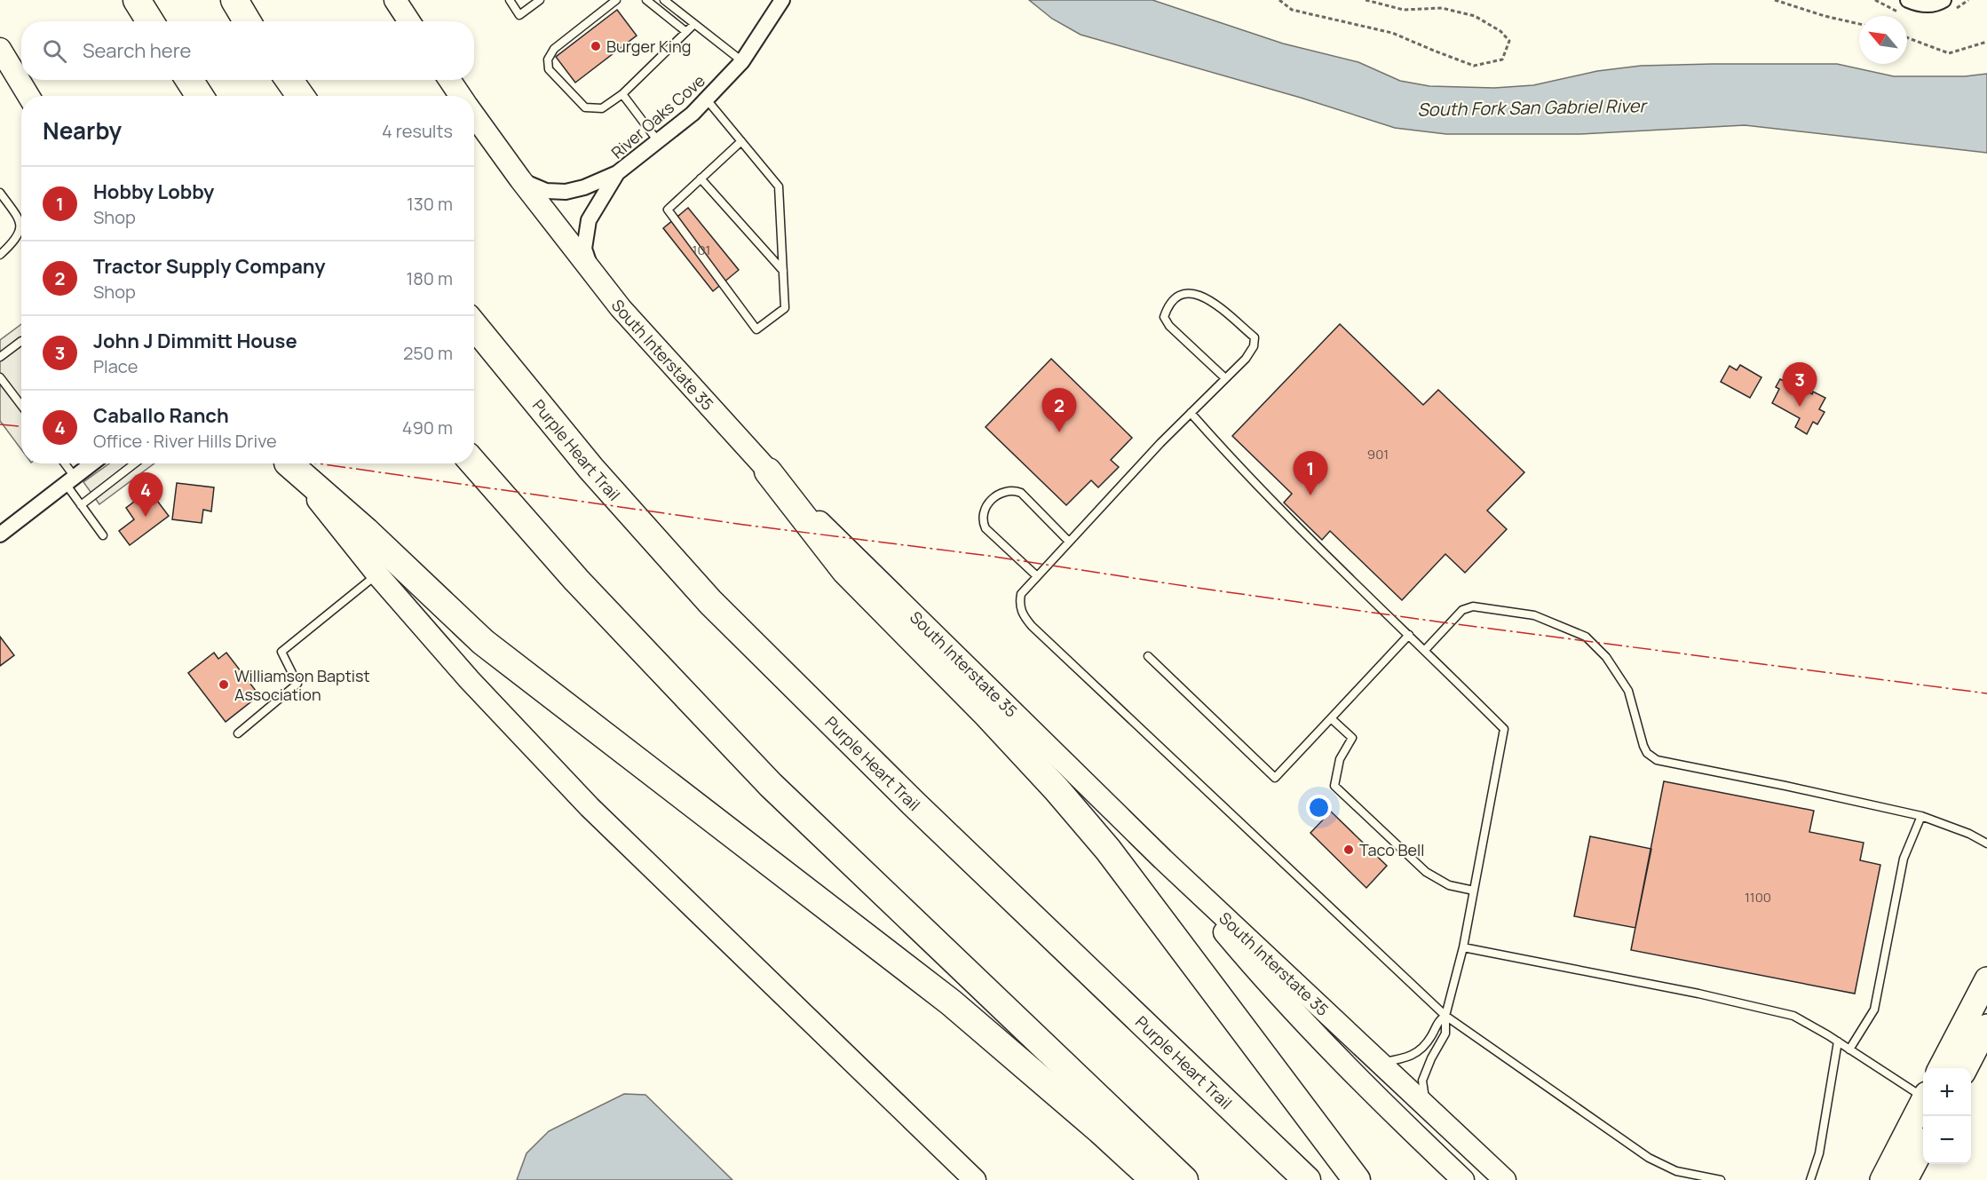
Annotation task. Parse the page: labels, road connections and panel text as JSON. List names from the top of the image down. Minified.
{"streets":{"highway":["Purple Heart Trail"],"main road":["South Interstate 35"],"street":["River Oaks Cove"]},"crossings":[["River Oaks Cove","South Interstate 35"]],"water":["South Fork San Gabriel River"],"places":["Burger King","Williamson Baptist Association","Taco Bell"],"house_numbers":["101","901","1100"],"north":"top left","page":{"search":"Search here","heading":["Nearby","4 results"],"list":[{"mark":"1","name":"Hobby Lobby","note":"Shop","value":"130 m"},{"mark":"2","name":"Tractor Supply Company","note":"Shop","value":"180 m"},{"mark":"3","name":"John J Dimmitt House","note":"Place","value":"250 m"},{"mark":"4","name":"Caballo Ranch","note":"Office · River Hills Drive","value":"490 m"}],"pins":["3","2","1","4"],"map_buttons":["+","−"]}}
